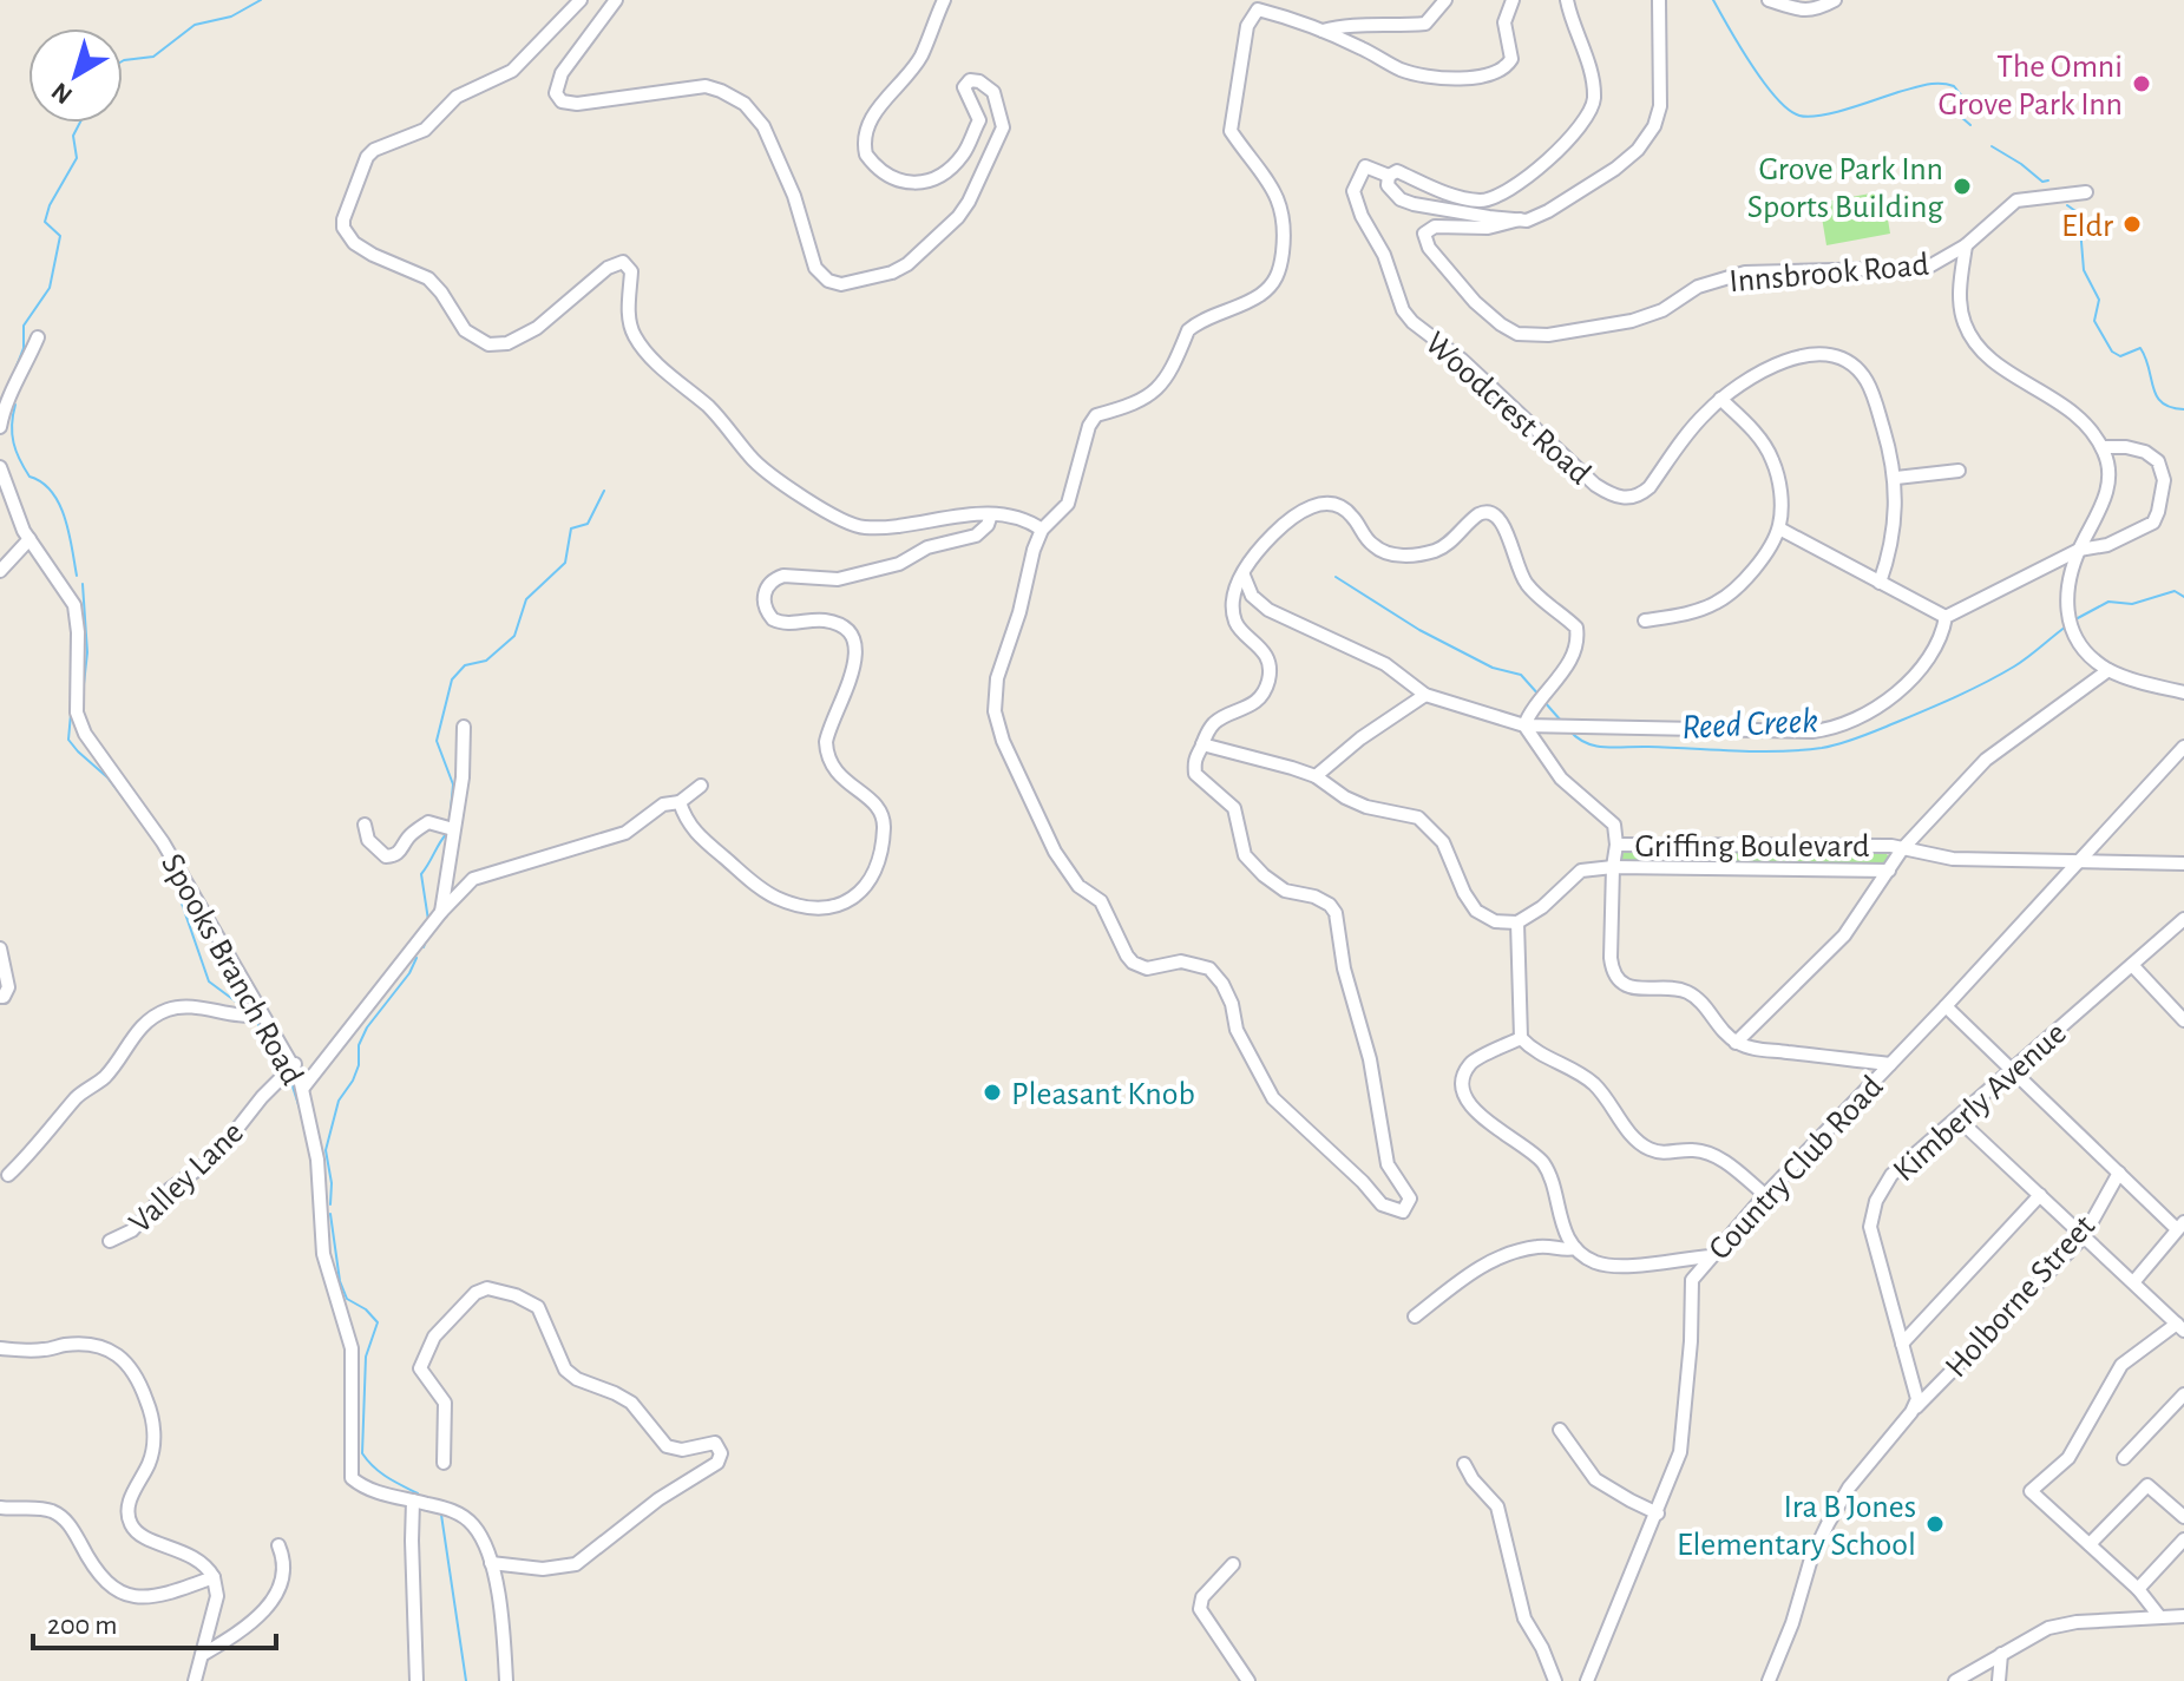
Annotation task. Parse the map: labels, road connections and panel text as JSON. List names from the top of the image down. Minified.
{"streets":{"street":["Innsbrook Road","Woodcrest Road","Griffing Boulevard","Spooks Branch Road","Kimberly Avenue","Country Club Road","Valley Lane","Holborne Street"]},"crossings":[["Griffing Boulevard","Country Club Road"],["Spooks Branch Road","Valley Lane"],["Kimberly Avenue","Holborne Street"]],"water":["Reed Creek"],"places":["The Omni Grove Park Inn","Grove Park Inn Sports Building","Eldr","Pleasant Knob","Ira B Jones Elementary School"],"scale_bar":"200 m","north":"bottom left"}
